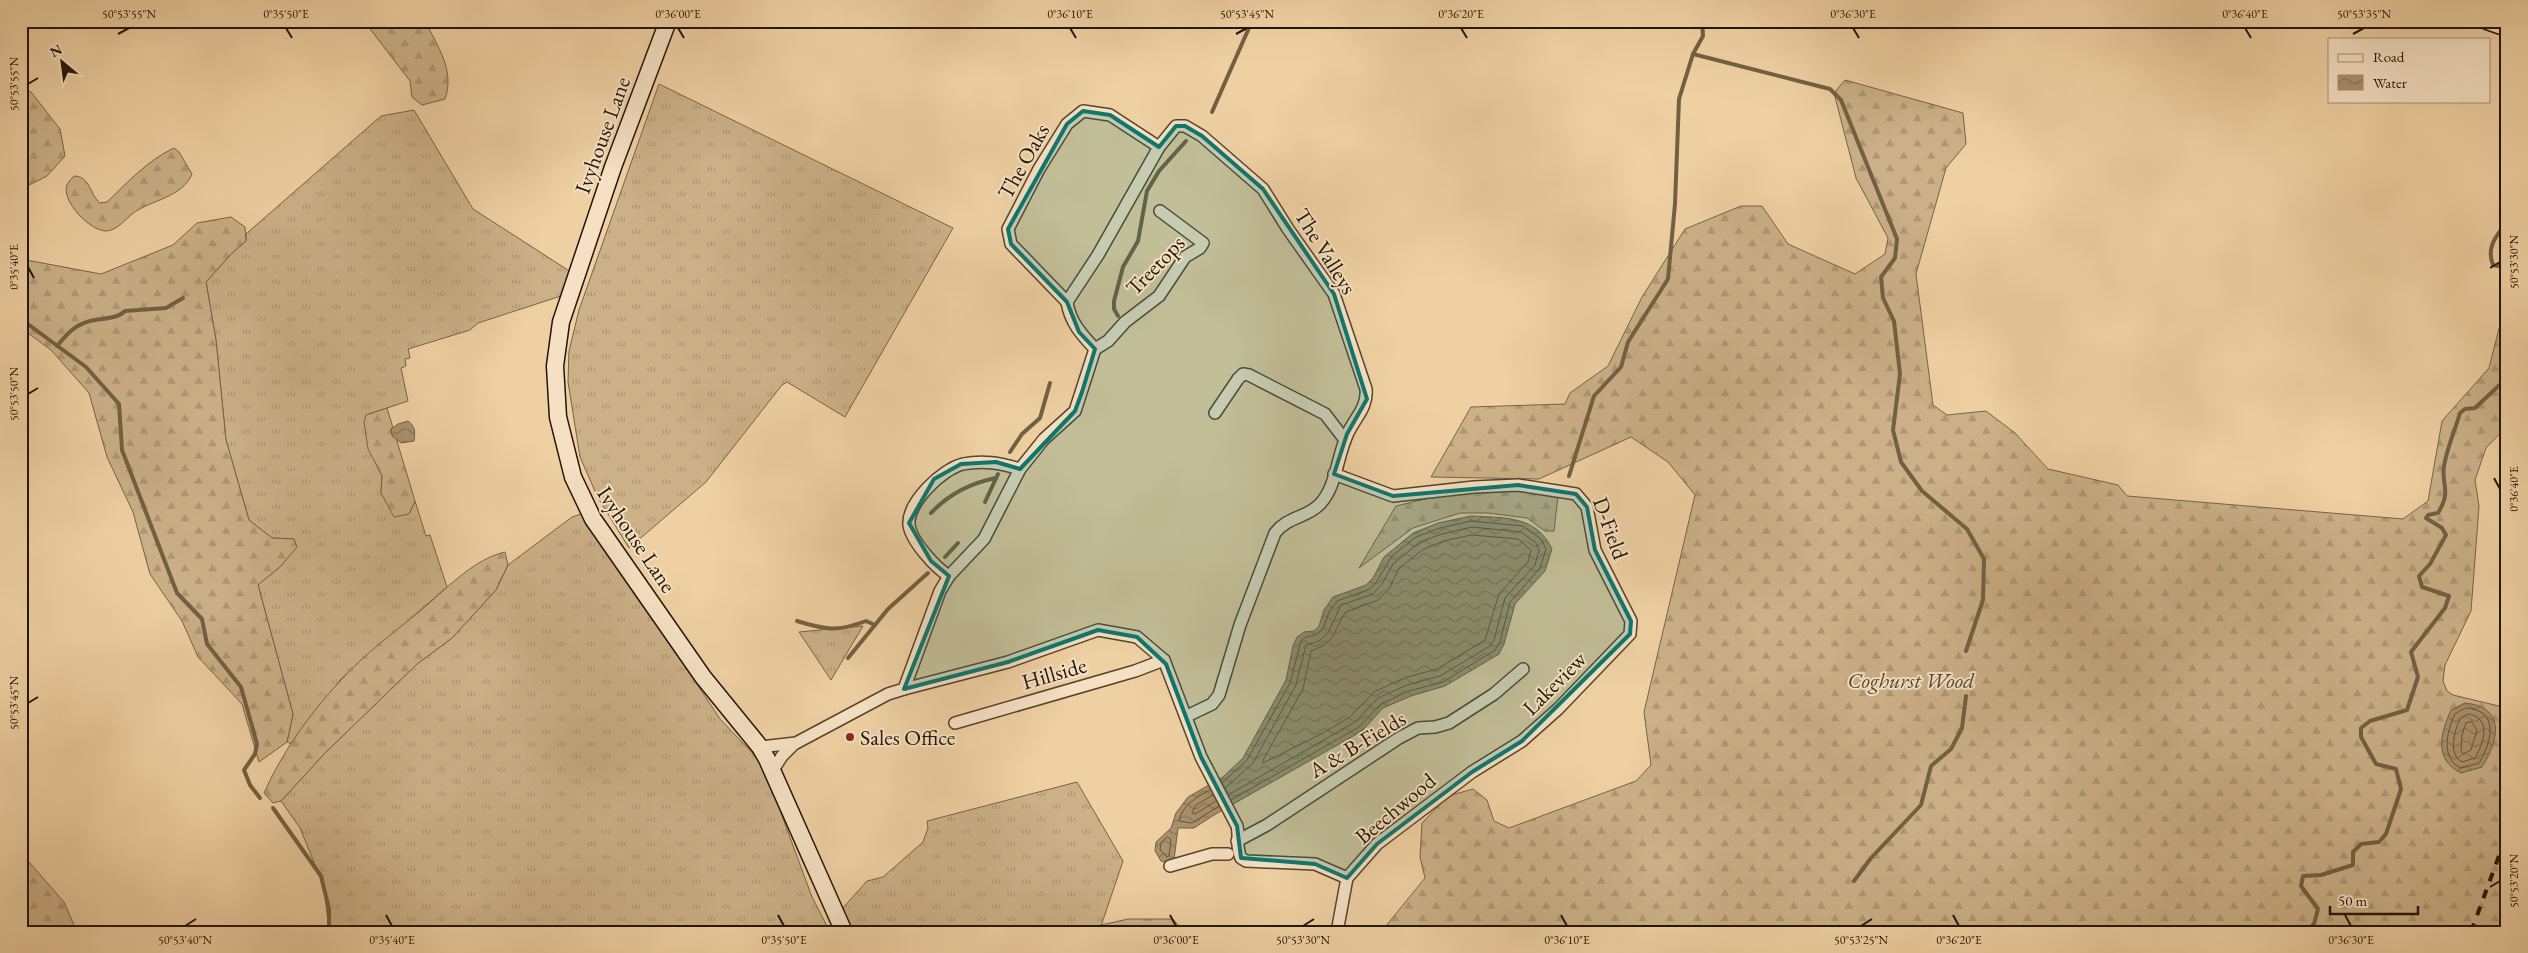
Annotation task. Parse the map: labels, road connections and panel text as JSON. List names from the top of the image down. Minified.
{"streets":{"street":["Ivyhouse Lane","The Oaks","The Valleys","Treetops","D-Field","Hillside","Lakeview","A & B-Fields","Beechwood"]},"crossings":[["The Oaks","The Valleys"],["The Valleys","D-Field"],["D-Field","Lakeview"],["Lakeview","Beechwood"]],"parks":["Coghurst Wood"],"places":["Sales Office"],"legend":["Road","Water"],"scale_bar":"50 m","north":"top left","coordinates":["50°53'55\"N","0°35'50\"E","0°36'00\"E","0°36'10\"E","50°53'45\"N","0°36'20\"E","0°36'30\"E","0°36'40\"E","50°53'35\"N","50°53'30\"N","0°35'40\"E","50°53'50\"N","50°53'20\"N","50°53'40\"N","50°53'25\"N"]}
